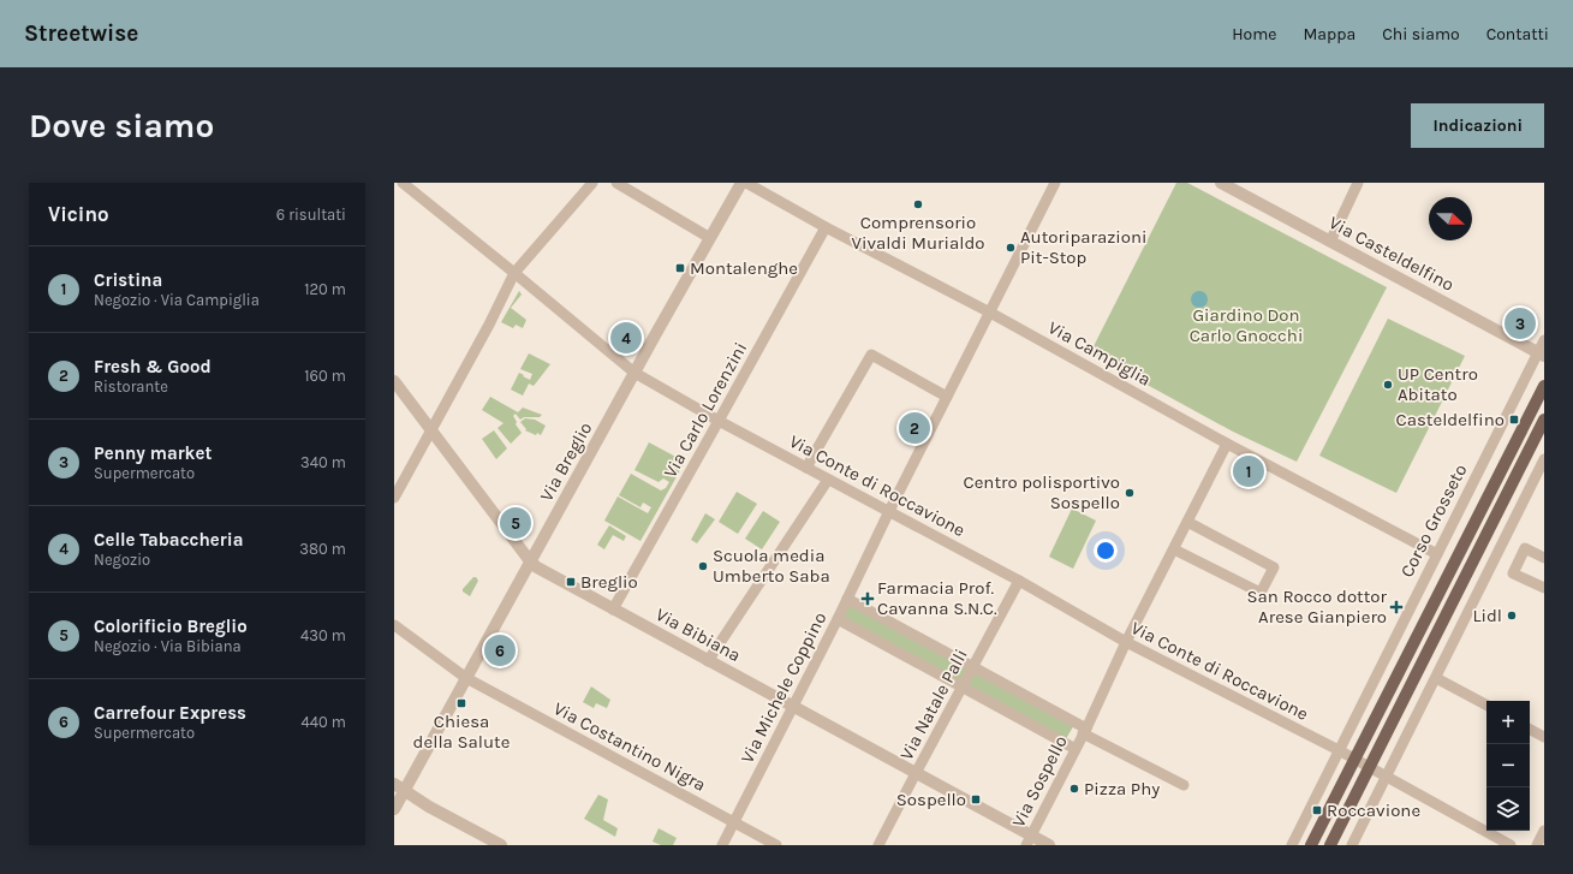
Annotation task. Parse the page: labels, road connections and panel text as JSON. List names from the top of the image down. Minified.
{"streets":{"street":["Via Casteldelfino","Via Campiglia","Via Carlo Lorenzini","Via Breglio","Via Conte di Roccavione","Corso Grosseto","Via Bibiana","Via Michele Coppino","Via Natale Palli","Via Costantino Nigra","Via Sospello"]},"crossings":[["Via Casteldelfino","Corso Grosseto"],["Via Campiglia","Via Carlo Lorenzini"],["Via Campiglia","Corso Grosseto"],["Via Campiglia","Via Michele Coppino"],["Via Campiglia","Via Sospello"],["Via Carlo Lorenzini","Via Conte di Roccavione"],["Via Carlo Lorenzini","Via Bibiana"],["Via Breglio","Via Conte di Roccavione"],["Via Breglio","Via Bibiana"],["Via Breglio","Via Costantino Nigra"],["Via Conte di Roccavione","Corso Grosseto"],["Via Conte di Roccavione","Via Michele Coppino"],["Via Conte di Roccavione","Via Natale Palli"],["Via Conte di Roccavione","Via Sospello"],["Via Bibiana","Via Michele Coppino"],["Via Bibiana","Via Natale Palli"],["Via Bibiana","Via Sospello"],["Via Michele Coppino","Via Costantino Nigra"]],"parks":["Giardino Don Carlo Gnocchi"],"places":{"other":["Comprensorio Vivaldi Murialdo","Autoriparazioni Pit-Stop","UP Centro Abitato","Centro polisportivo Sospello","Scuola media Umberto Saba","Lidl","Pizza Phy"],"transit":["Montalenghe","Casteldelfino","Breglio","Chiesa della Salute","Sospello","Roccavione"],"health":["Farmacia Prof. Cavanna S.N.C.","San Rocco dottor Arese Gianpiero"]},"north":"right","page":{"header":"Streetwise","nav":["Home","Mappa","Chi siamo","Contatti"],"buttons":"Indicazioni","title":"Dove siamo","heading":["Vicino","6 risultati"],"list":[{"mark":"1","name":"Cristina","note":"Negozio · Via Campiglia","value":"120 m"},{"mark":"2","name":"Fresh & Good","note":"Ristorante","value":"160 m"},{"mark":"3","name":"Penny market","note":"Supermercato","value":"340 m"},{"mark":"4","name":"Celle Tabaccheria","note":"Negozio","value":"380 m"},{"mark":"5","name":"Colorificio Breglio","note":"Negozio · Via Bibiana","value":"430 m"},{"mark":"6","name":"Carrefour Express","note":"Supermercato","value":"440 m"}],"pins":["3","4","2","1","5","6"],"map_buttons":["+","−"]}}
